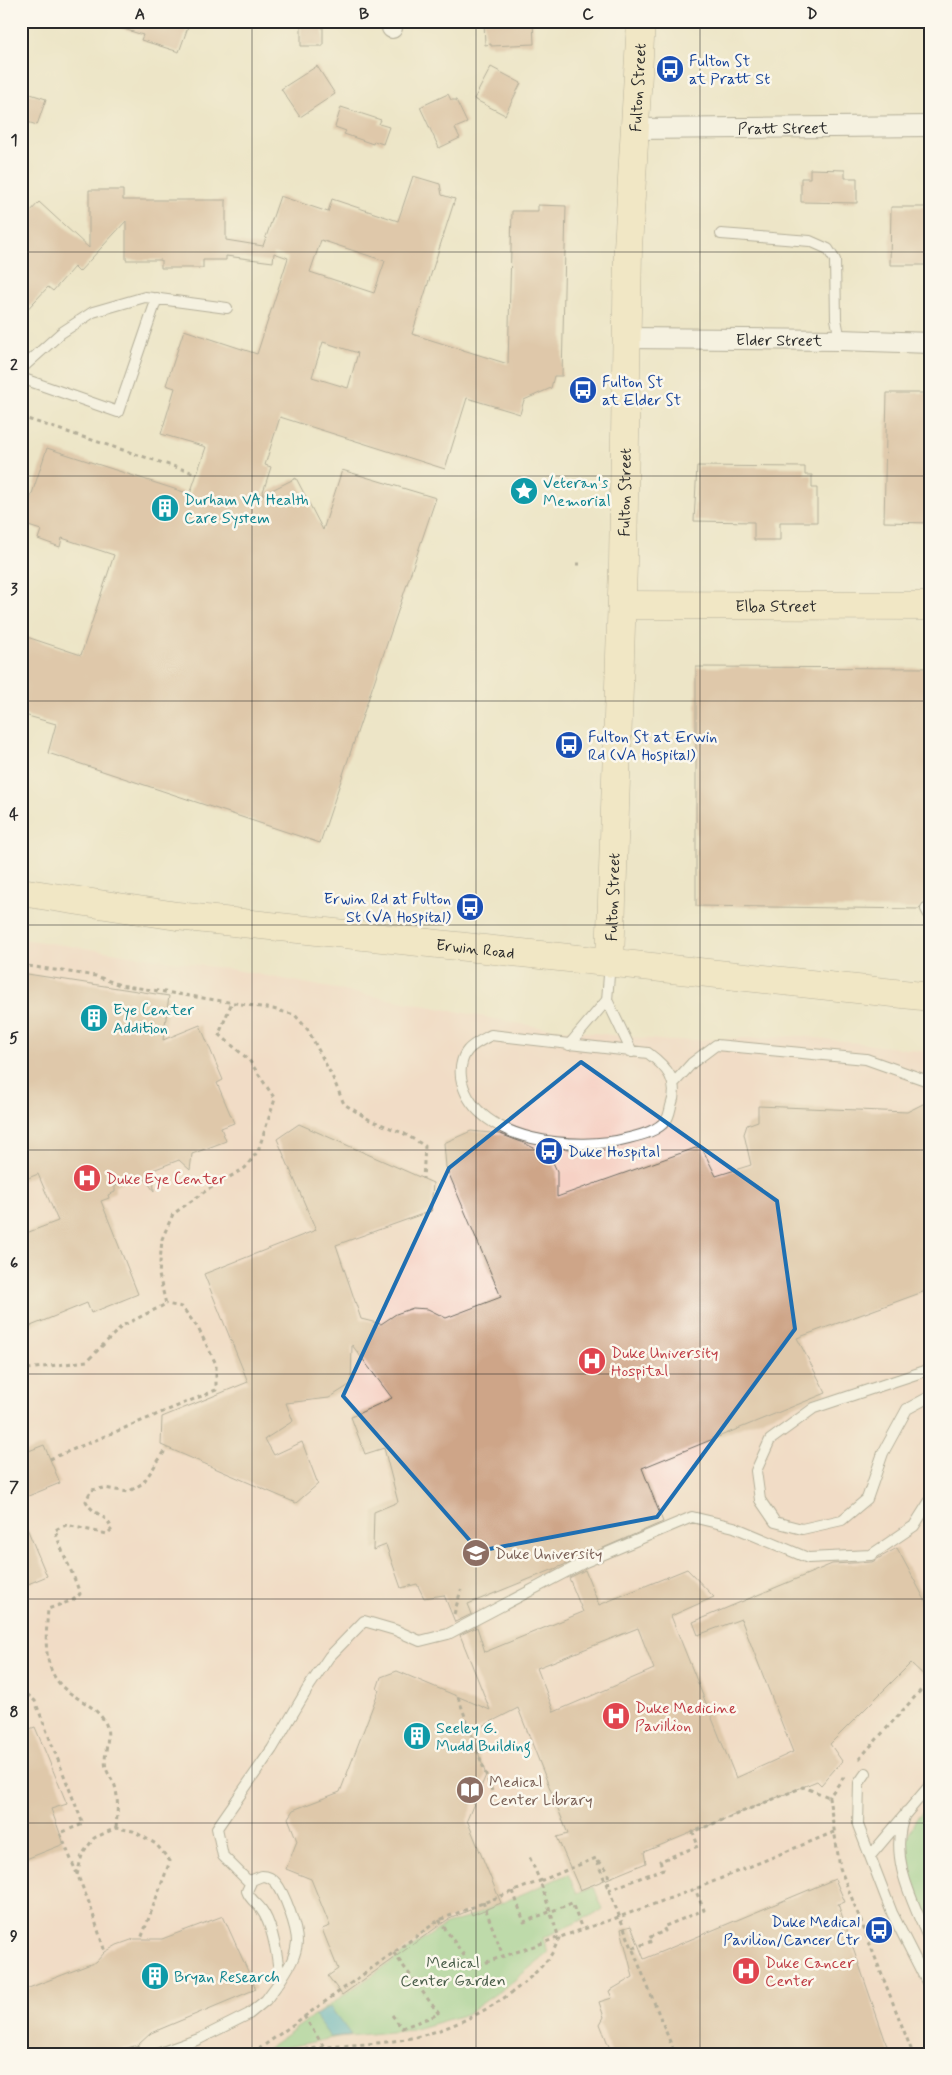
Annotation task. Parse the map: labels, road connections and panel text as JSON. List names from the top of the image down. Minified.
{"streets":{"main road":["Fulton Street","Elba Street","Erwin Road"],"street":["Pratt Street","Elder Street"]},"crossings":[["Fulton Street","Pratt Street"],["Fulton Street","Elder Street"],["Fulton Street","Elba Street"],["Fulton Street","Erwin Road"]],"parks":["Medical Center Garden"],"places":{"bus stop":["Fulton St at Pratt St","Fulton St at Elder St","Fulton St at Erwin Rd (VA Hospital)","Erwin Rd at Fulton St (VA Hospital)","Duke Hospital","Duke Medical Pavilion/Cancer Ctr"],"place":["Veteran's Memorial"],"building":["Durham VA Health Care System","Eye Center Addition","Seeley G. Mudd Building","Bryan Research"],"hospital":["Duke Eye Center","Duke University Hospital","Duke Medicine Pavillion","Duke Cancer Center"],"school or university":["Duke University"],"library":["Medical Center Library"]},"grid":{"columns":["A","B","C","D"],"rows":["1","2","3","4","5","6","7","8","9"]}}
